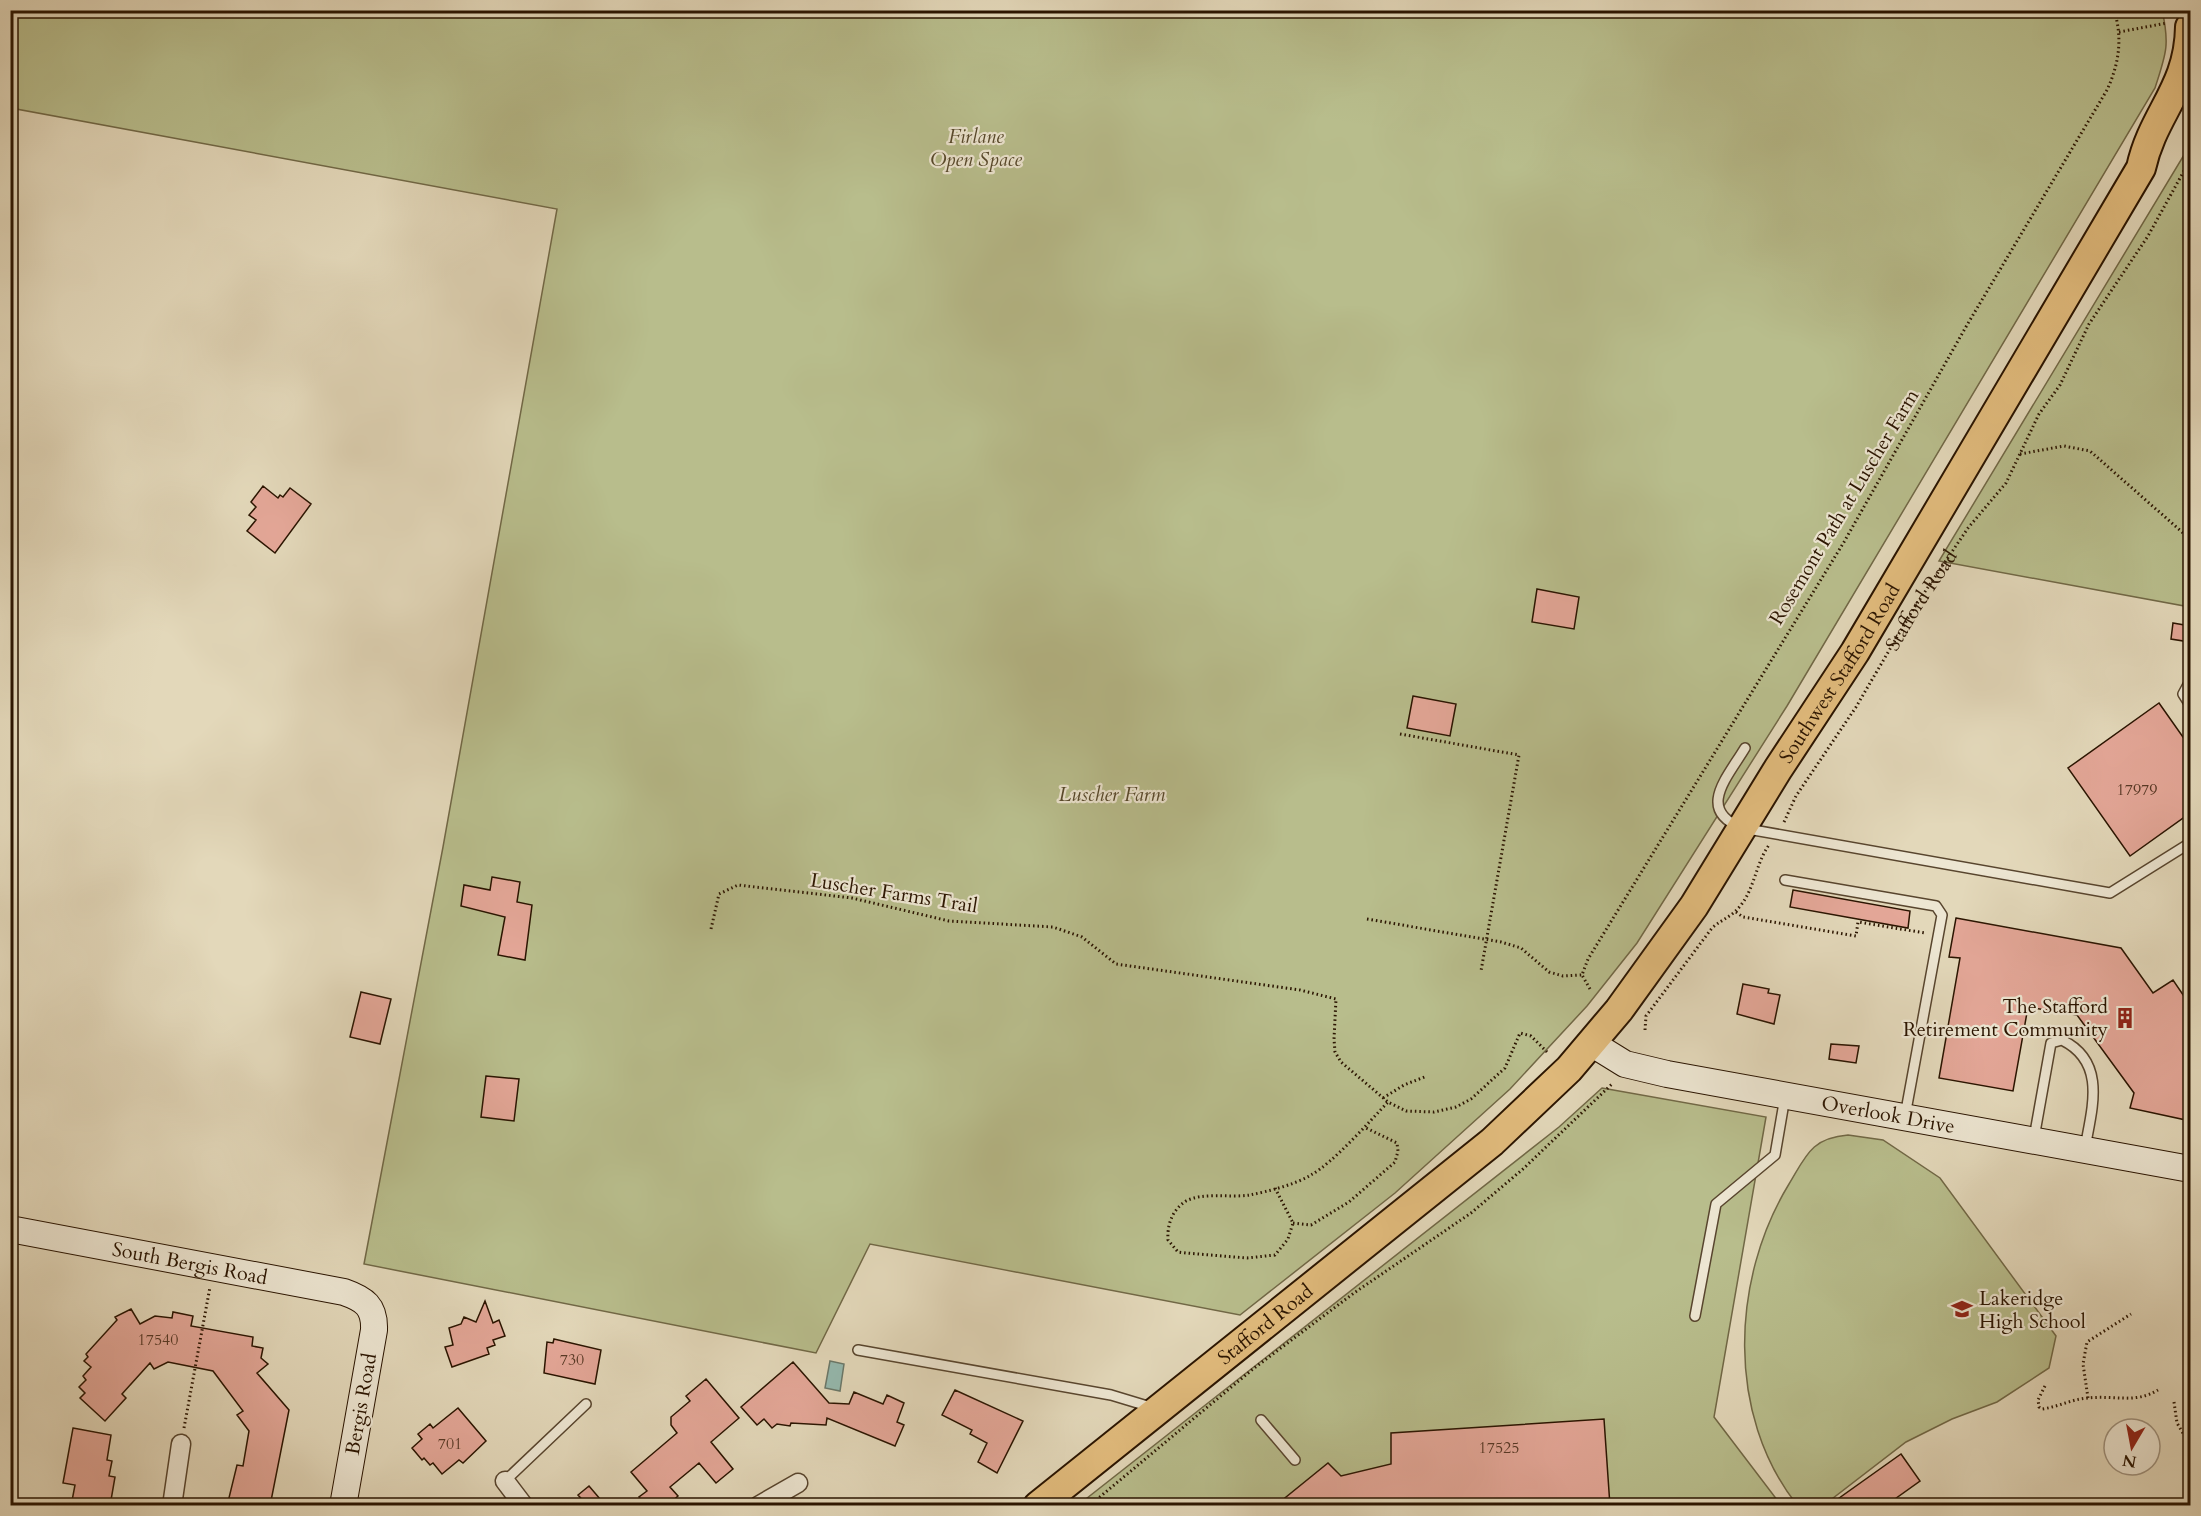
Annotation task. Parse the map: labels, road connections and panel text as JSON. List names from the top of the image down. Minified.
{"streets":{"main road":["Stafford Road","Southwest Stafford Road"],"street":["Overlook Drive","South Bergis Road","Bergis Road"],"path":["Rosemont Path at Luscher Farm","Luscher Farms Trail"]},"crossings":[["Stafford Road","Southwest Stafford Road"],["Southwest Stafford Road","Overlook Drive"],["South Bergis Road","Bergis Road"]],"parks":["Firlane Open Space","Luscher Farm"],"places":{"building":["The Stafford Retirement Community"],"school or university":["Lakeridge High School"]},"house_numbers":["17979","17540","730","701","17525"],"north":"bottom"}
